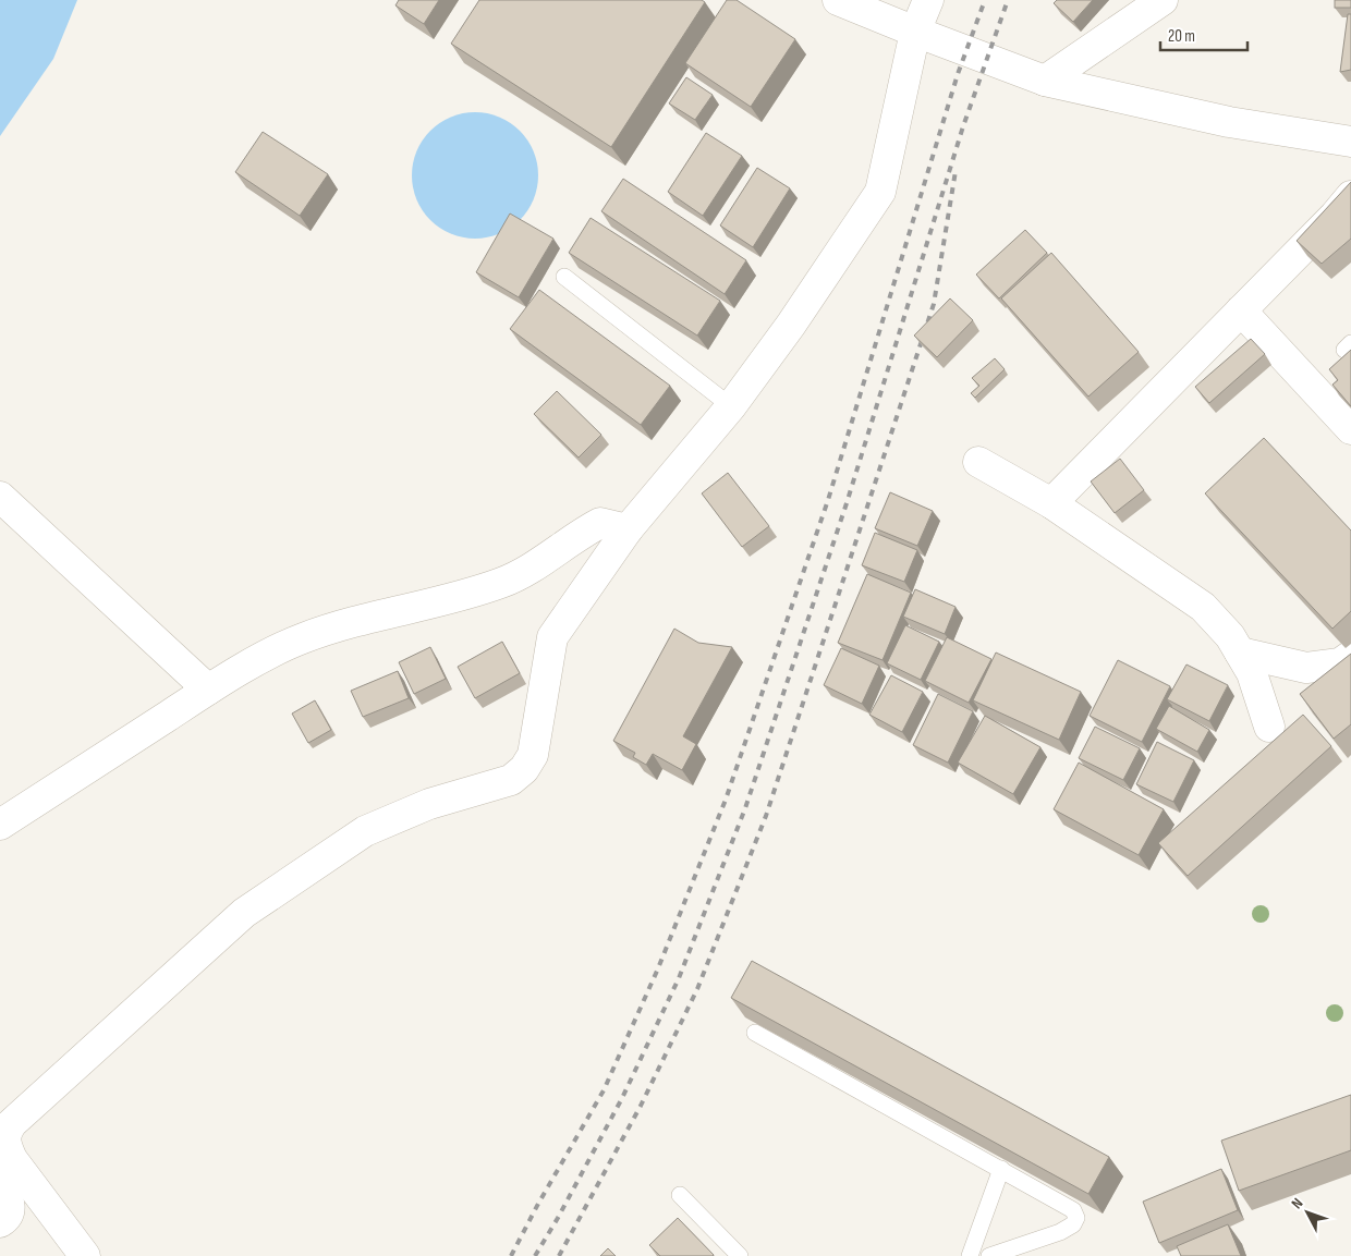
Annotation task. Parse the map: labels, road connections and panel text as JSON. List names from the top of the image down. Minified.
{"scale_bar":"20 m","north":"top left"}
